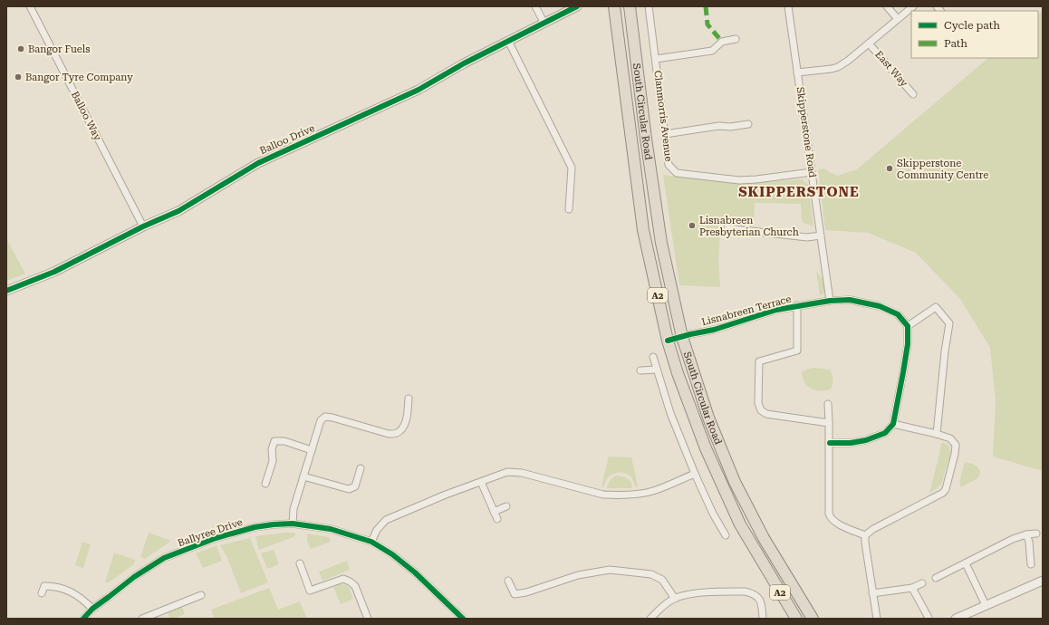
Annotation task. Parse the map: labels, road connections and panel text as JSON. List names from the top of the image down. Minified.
{"streets":{"highway":["South Circular Road","A2"],"street":["East Way","Balloo Way","Clanmorris Avenue","Skipperstone Road","Balloo Drive","Lisnabreen Terrace","Ballyree Drive"]},"crossings":[["South Circular Road","Lisnabreen Terrace"],["Balloo Way","Balloo Drive"],["Clanmorris Avenue","Skipperstone Road"],["Skipperstone Road","Lisnabreen Terrace"]],"districts":["SKIPPERSTONE"],"places":["Bangor Fuels","Bangor Tyre Company","Skipperstone Community Centre","Lisnabreen Presbyterian Church"],"legend":["Cycle path","Path"]}
